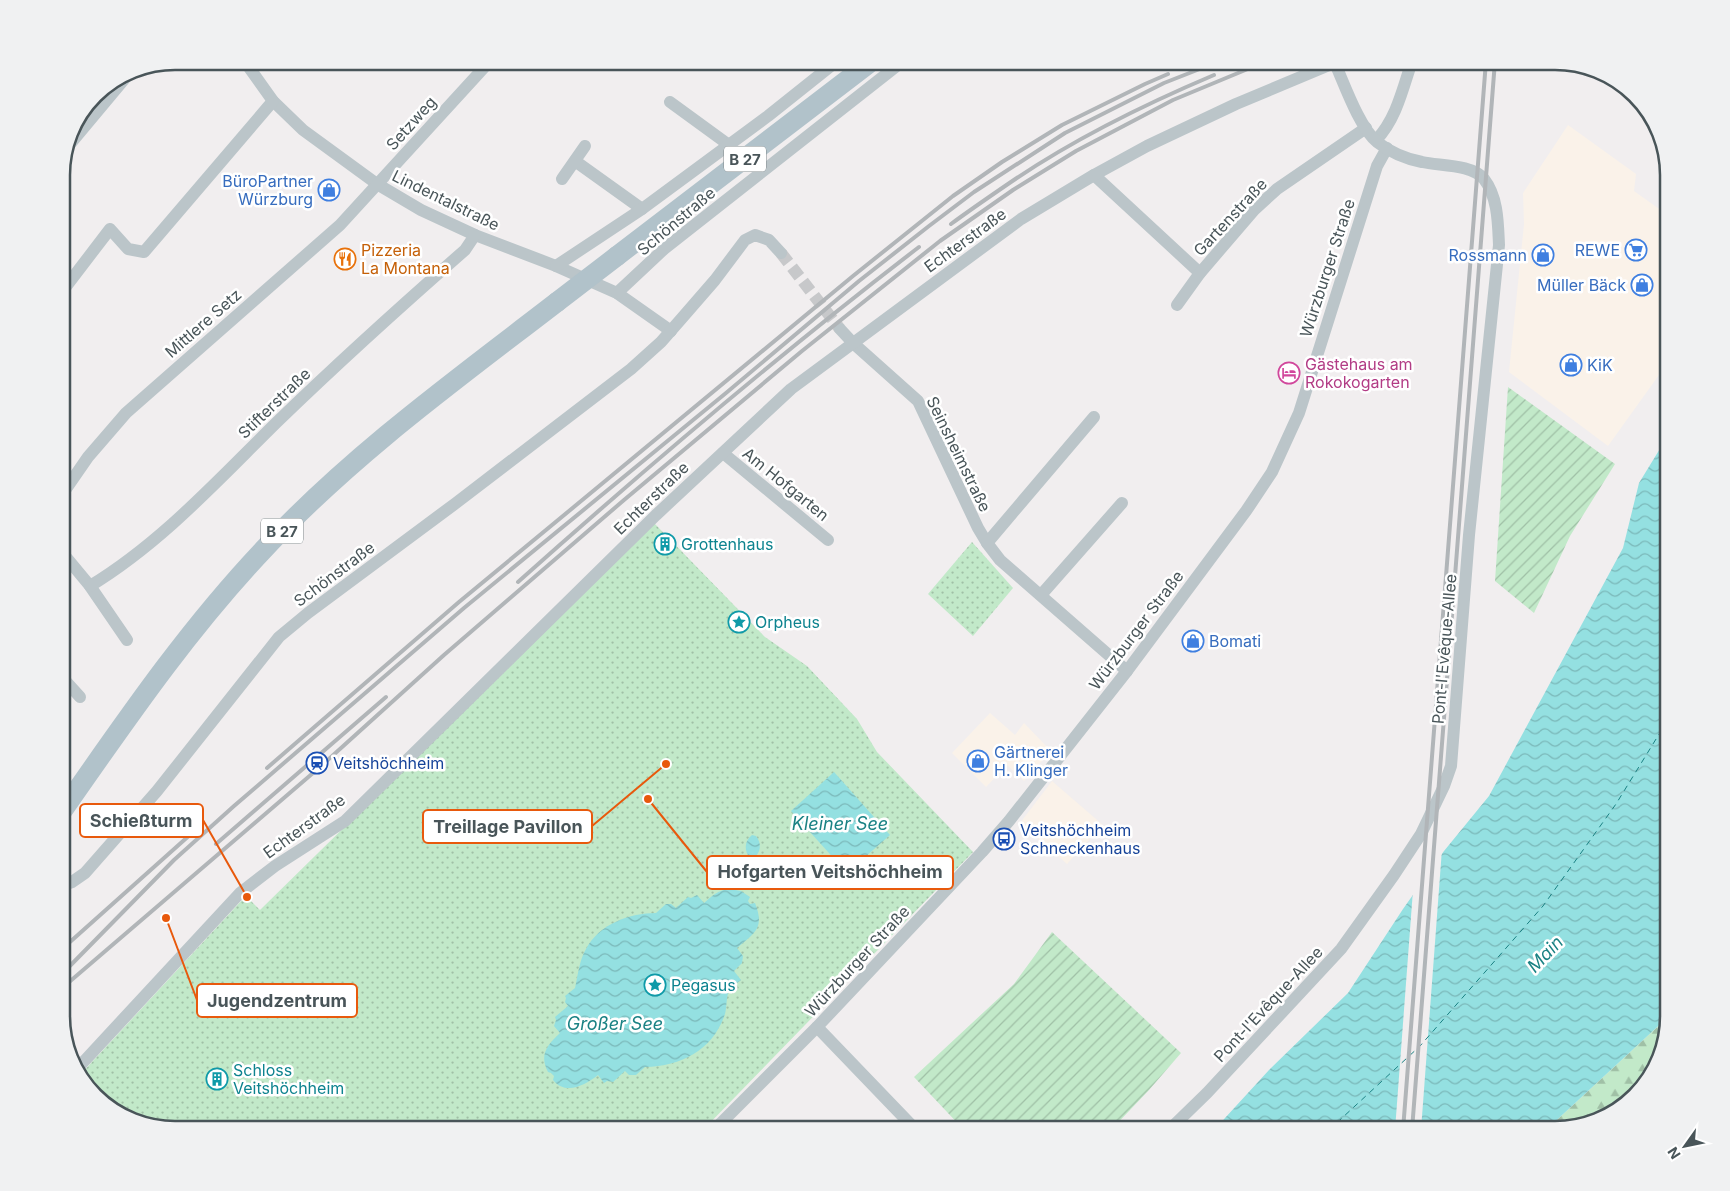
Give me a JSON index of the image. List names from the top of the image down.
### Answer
{
  "streets": {
    "main road": ["B 27"],
    "street": [
      "Setzweg",
      "Lindentalstraße",
      "Gartenstraße",
      "Schönstraße",
      "Echterstraße",
      "Würzburger Straße",
      "Mittlere Setz",
      "Stifterstraße",
      "Seinsheimstraße",
      "Am Hofgarten",
      "Pont-l'Evêque-Allee"
    ]
  },
  "crossings": [
    ["Setzweg", "Lindentalstraße"],
    ["Setzweg", "Mittlere Setz"],
    ["Lindentalstraße", "Schönstraße"],
    ["Lindentalstraße", "Mittlere Setz"],
    ["Lindentalstraße", "Stifterstraße"],
    ["Echterstraße", "Seinsheimstraße"],
    ["Echterstraße", "Am Hofgarten"],
    ["Würzburger Straße", "Seinsheimstraße"],
    ["Würzburger Straße", "Pont-l'Evêque-Allee"]
  ],
  "water": ["Kleiner See", "Main", "Großer See"],
  "places": {
    "shop": [
      "BüroPartner Würzburg",
      "Rossmann",
      "Müller Bäck",
      "KiK",
      "Bomati",
      "Gärtnerei H. Klinger"
    ],
    "supermarket": ["REWE"],
    "restaurant": ["Pizzeria La Montana"],
    "hotel": ["Gästehaus am Rokokogarten"],
    "building": ["Grottenhaus", "Schloss Veitshöchheim"],
    "place": ["Orpheus", "Pegasus"],
    "station": ["Veitshöchheim"],
    "other": [
      "Treillage Pavillon",
      "Hofgarten Veitshöchheim",
      "Schießturm",
      "Jugendzentrum"
    ],
    "bus stop": ["Veitshöchheim Schneckenhaus"]
  },
  "north": "bottom left"
}
